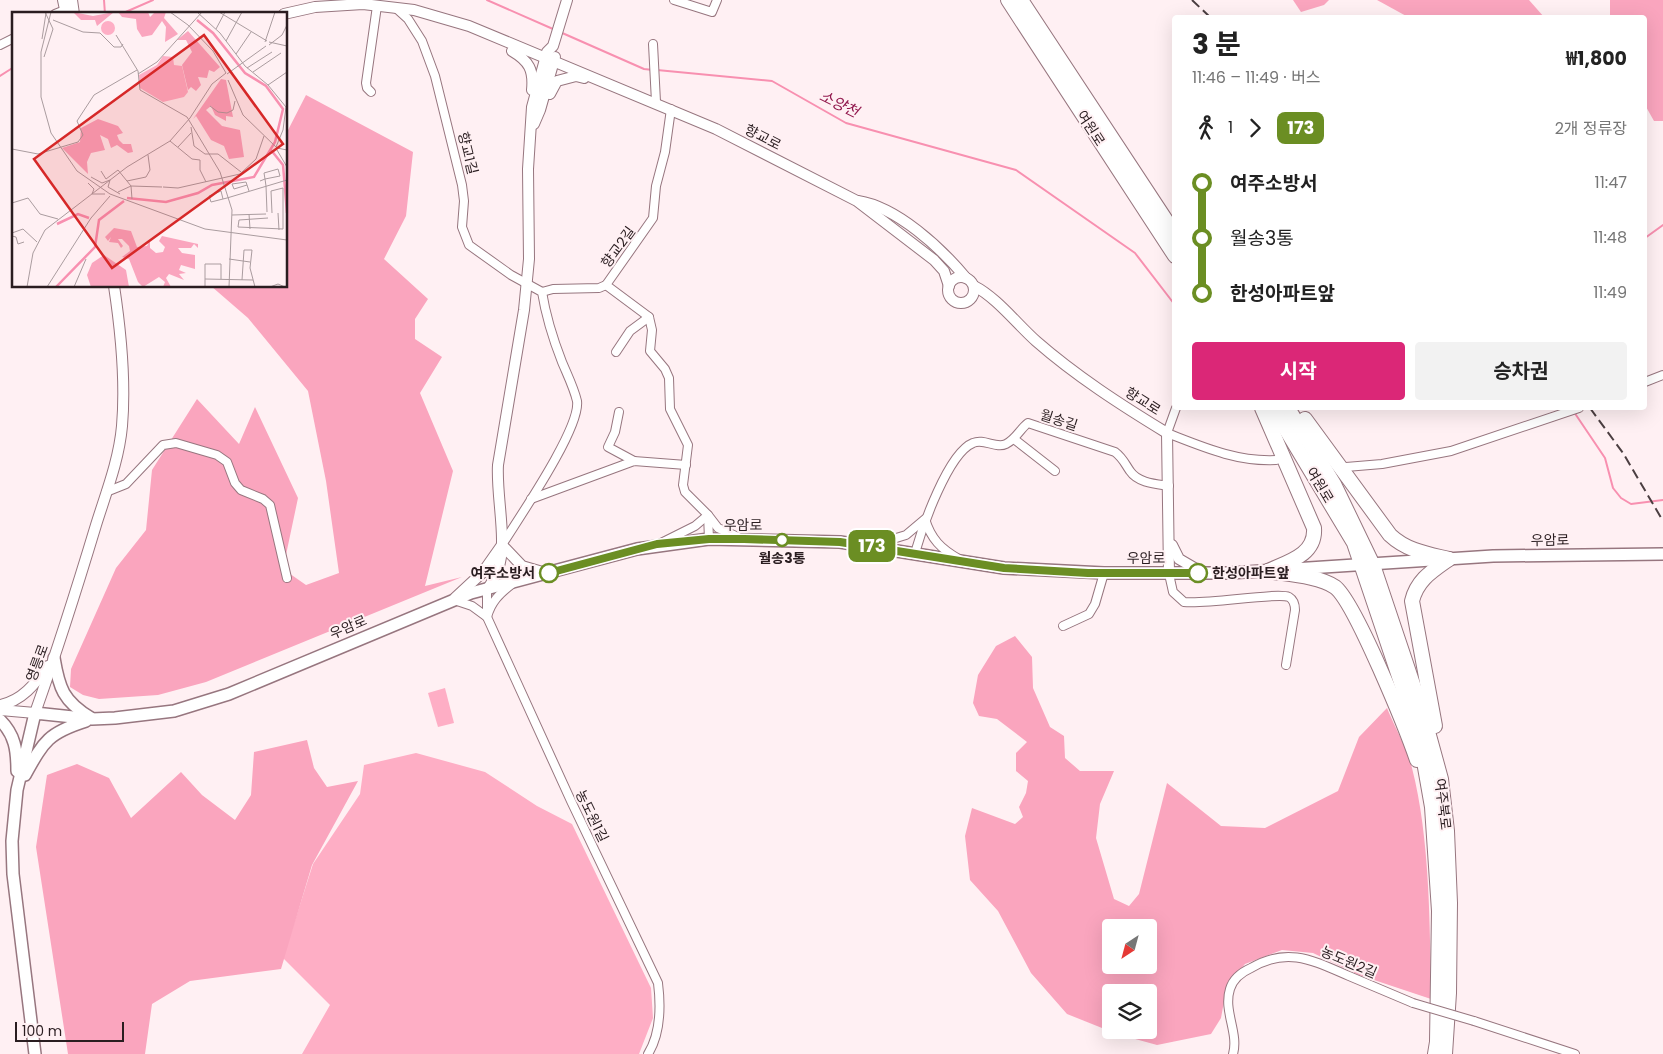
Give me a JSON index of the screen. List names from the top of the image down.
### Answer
{
  "streets": {
    "highway": ["여원로", "여주북로"],
    "main road": ["우암로", "영릉로"],
    "street": [
      "향교로",
      "향교1길",
      "향교2길",
      "월송길",
      "농도원1길",
      "농도원2길"
    ]
  },
  "crossings": [
    ["여원로", "우암로"],
    ["여원로", "여주북로"],
    ["향교로", "향교1길"],
    ["향교로", "향교2길"],
    ["향교로", "월송길"],
    ["향교로", "우암로"],
    ["월송길", "우암로"],
    ["우암로", "영릉로"],
    ["우암로", "여주북로"],
    ["우암로", "농도원1길"]
  ],
  "water": ["소양천"],
  "places": ["월송3통", "여주소방서", "한성아파트앞"],
  "lines": ["bus line 173"],
  "scale_bar": "100 m",
  "north": "bottom left",
  "page": {
    "on_map": "173",
    "heading": ["3 분", "11:46 – 11:49 · 버스", "₩1,800"],
    "legs": ["1", "173", "2개 정류장"],
    "list": [
      {
        "name": "여주소방서",
        "value": "11:47"
      },
      {
        "name": "월송3통",
        "value": "11:48"
      },
      {
        "name": "한성아파트앞",
        "value": "11:49"
      }
    ],
    "buttons": ["시작", "승차권"],
    "scale": "100 m"
  }
}
